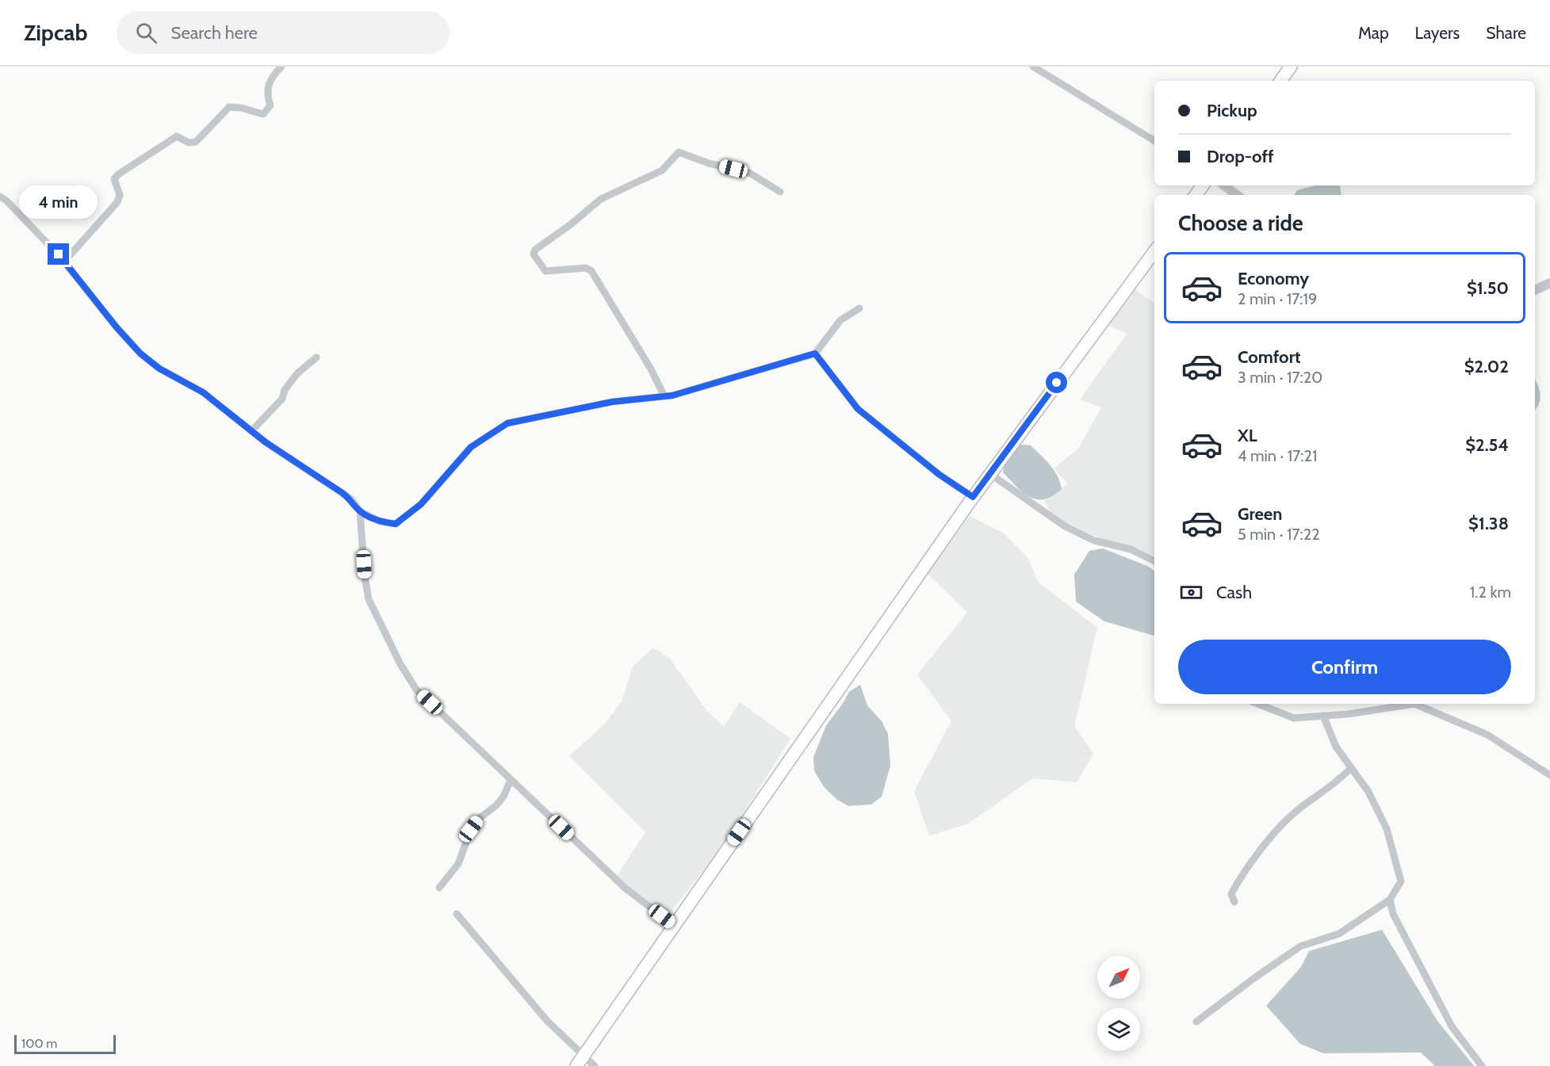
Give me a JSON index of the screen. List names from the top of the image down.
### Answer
{
  "scale_bar": "100 m",
  "north": "top right",
  "page": {
    "header": "Zipcab",
    "search": "Search here",
    "nav": ["Map", "Layers", "Share"],
    "banner": ["Pickup", "Drop-off"],
    "bubble": "4 min",
    "heading": "Choose a ride",
    "list": [
      {
        "name": "Economy",
        "note": "2 min · 17:19",
        "value": "$1.50"
      },
      {
        "name": "Comfort",
        "note": "3 min · 17:20",
        "value": "$2.02"
      },
      {
        "name": "XL",
        "note": "4 min · 17:21",
        "value": "$2.54"
      },
      {
        "name": "Green",
        "note": "5 min · 17:22",
        "value": "$1.38"
      }
    ],
    "pay": ["Cash", "1.2 km"],
    "buttons": "Confirm",
    "scale": "100 m"
  }
}
